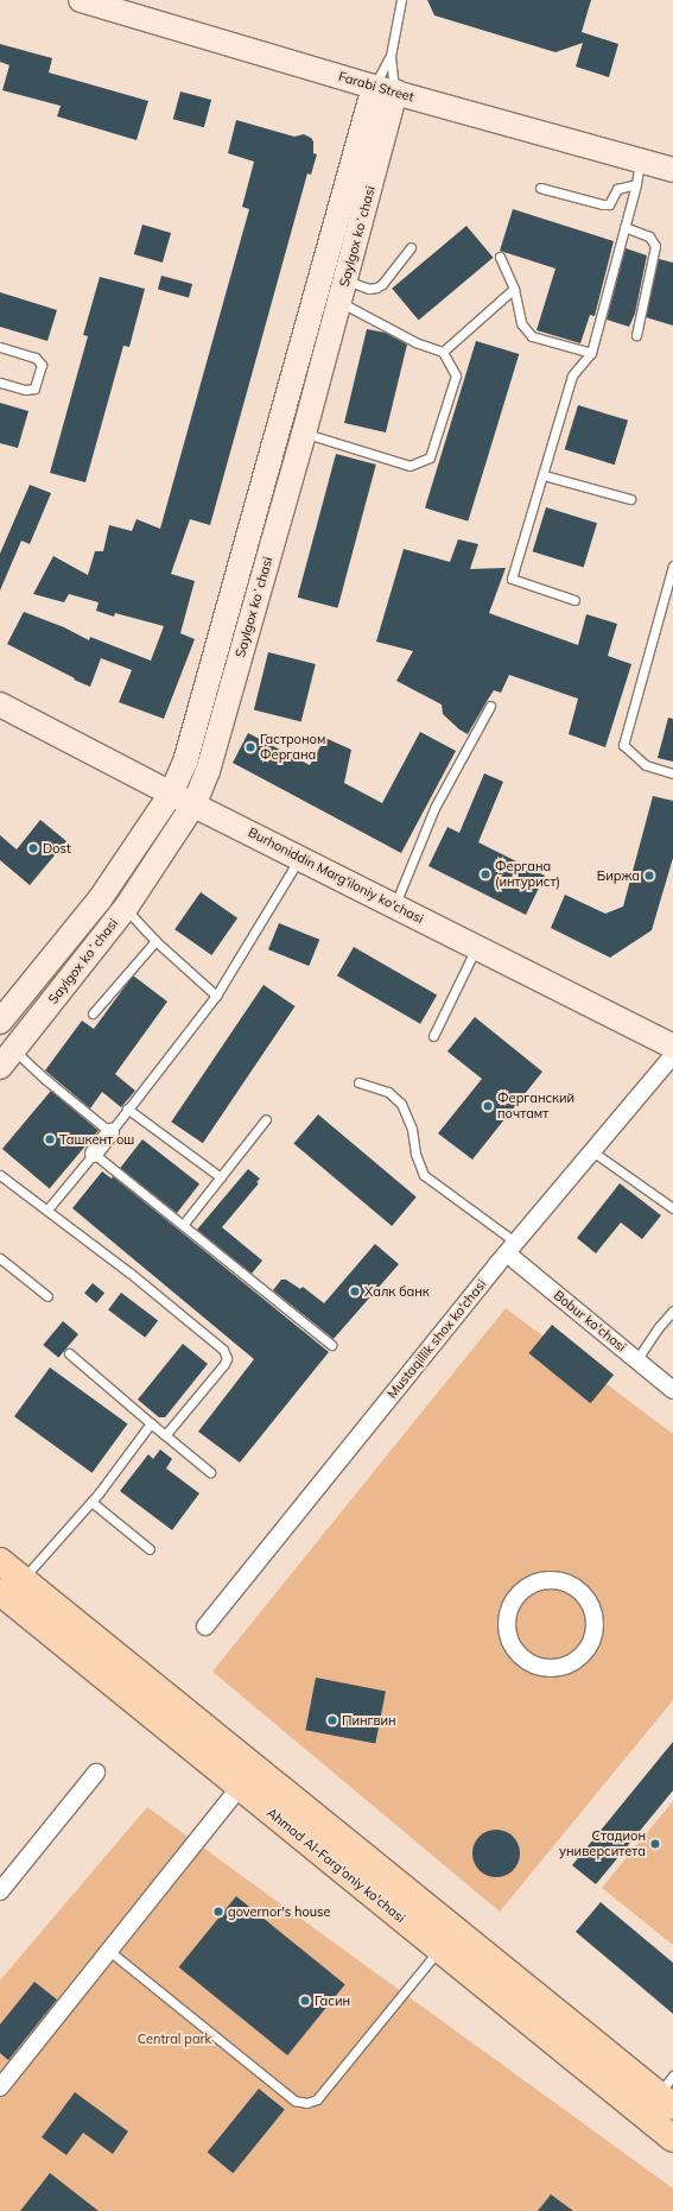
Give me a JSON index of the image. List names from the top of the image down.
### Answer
{
  "streets": {
    "main road": [
      "Farabi Street",
      "Saylgox koʻchasi",
      "Burhoniddin Marg'iloniy ko'chasi",
      "Ahmad Al-Farg'oniy ko'chasi"
    ],
    "street": ["Bobur ko'chasi", "Mustaqillik shox ko'chasi"]
  },
  "crossings": [
    ["Farabi Street", "Saylgox koʻchasi"],
    ["Saylgox koʻchasi", "Burhoniddin Marg'iloniy ko'chasi"],
    ["Bobur ko'chasi", "Mustaqillik shox ko'chasi"]
  ],
  "parks": ["Central park"],
  "places": [
    "Гастроном Фергана",
    "Dost",
    "Фергана (интурист)",
    "Биржа",
    "Ферганский почтамт",
    "Ташкент ош",
    "Халк банк",
    "Пингвин",
    "Стадион университета",
    "governor's house",
    "Гасин"
  ]
}
